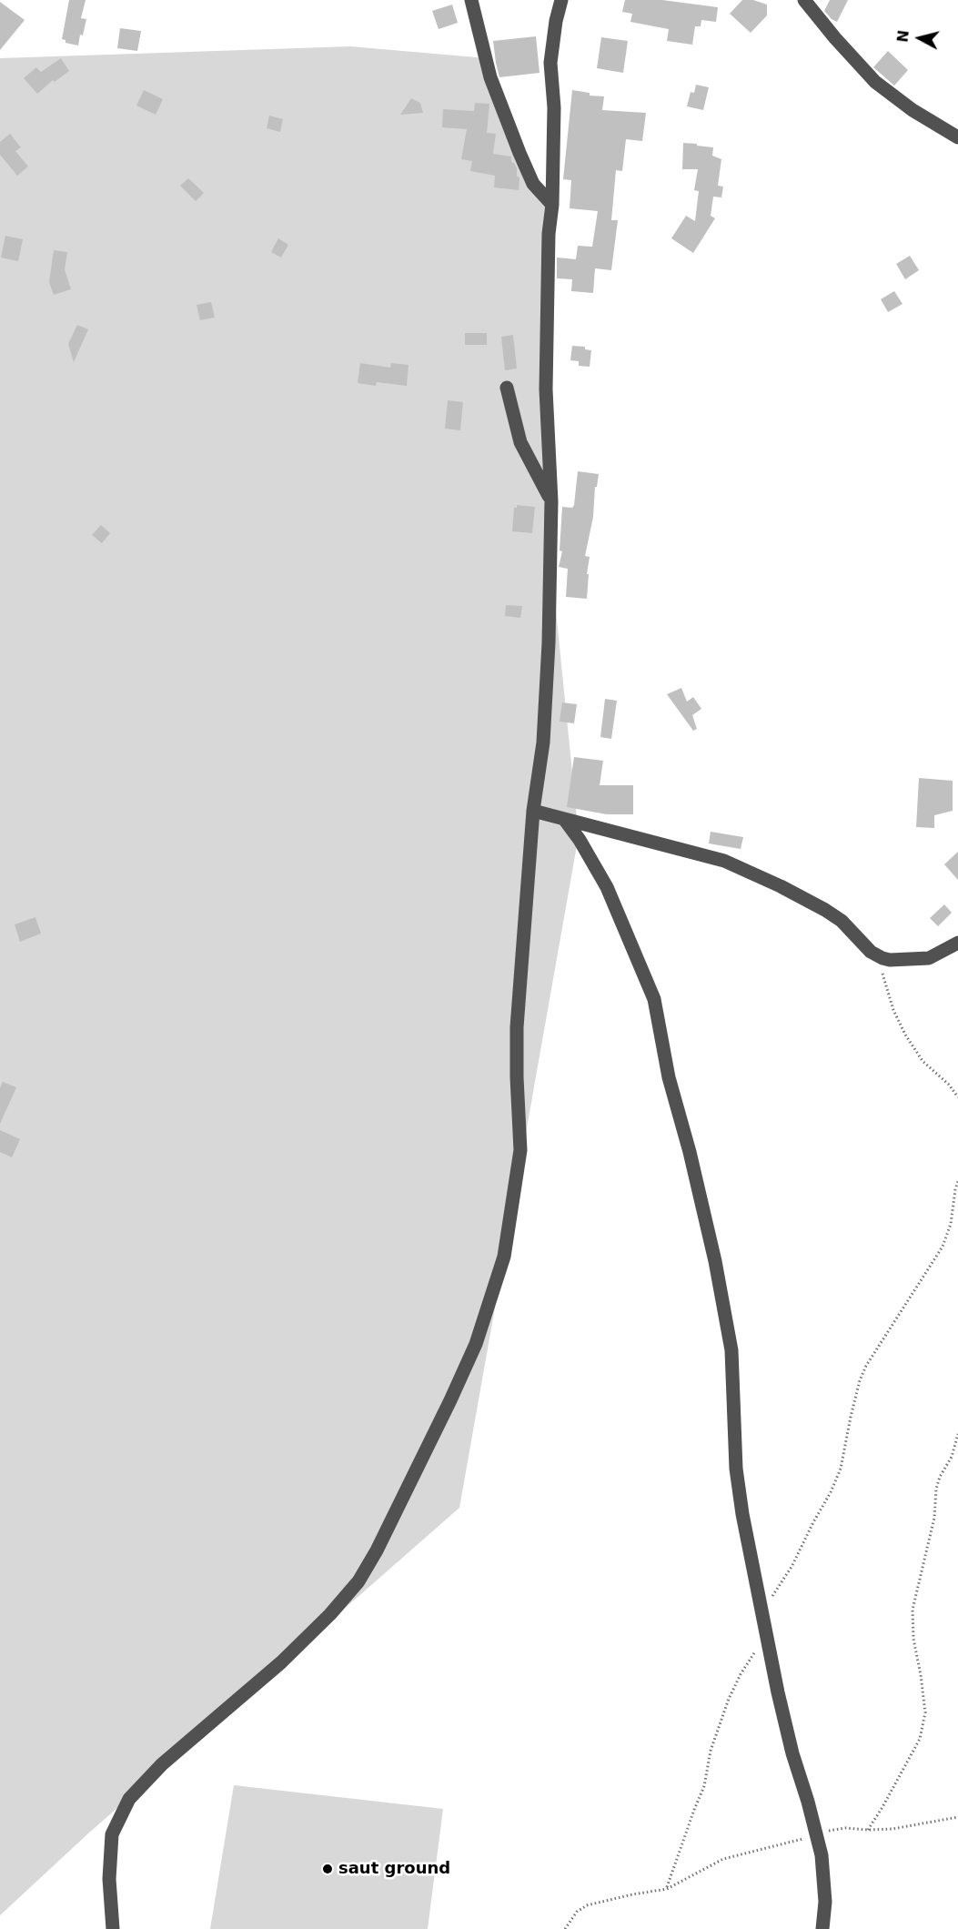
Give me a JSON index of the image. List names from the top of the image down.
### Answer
{
  "places": ["saut ground"],
  "north": "left"
}
